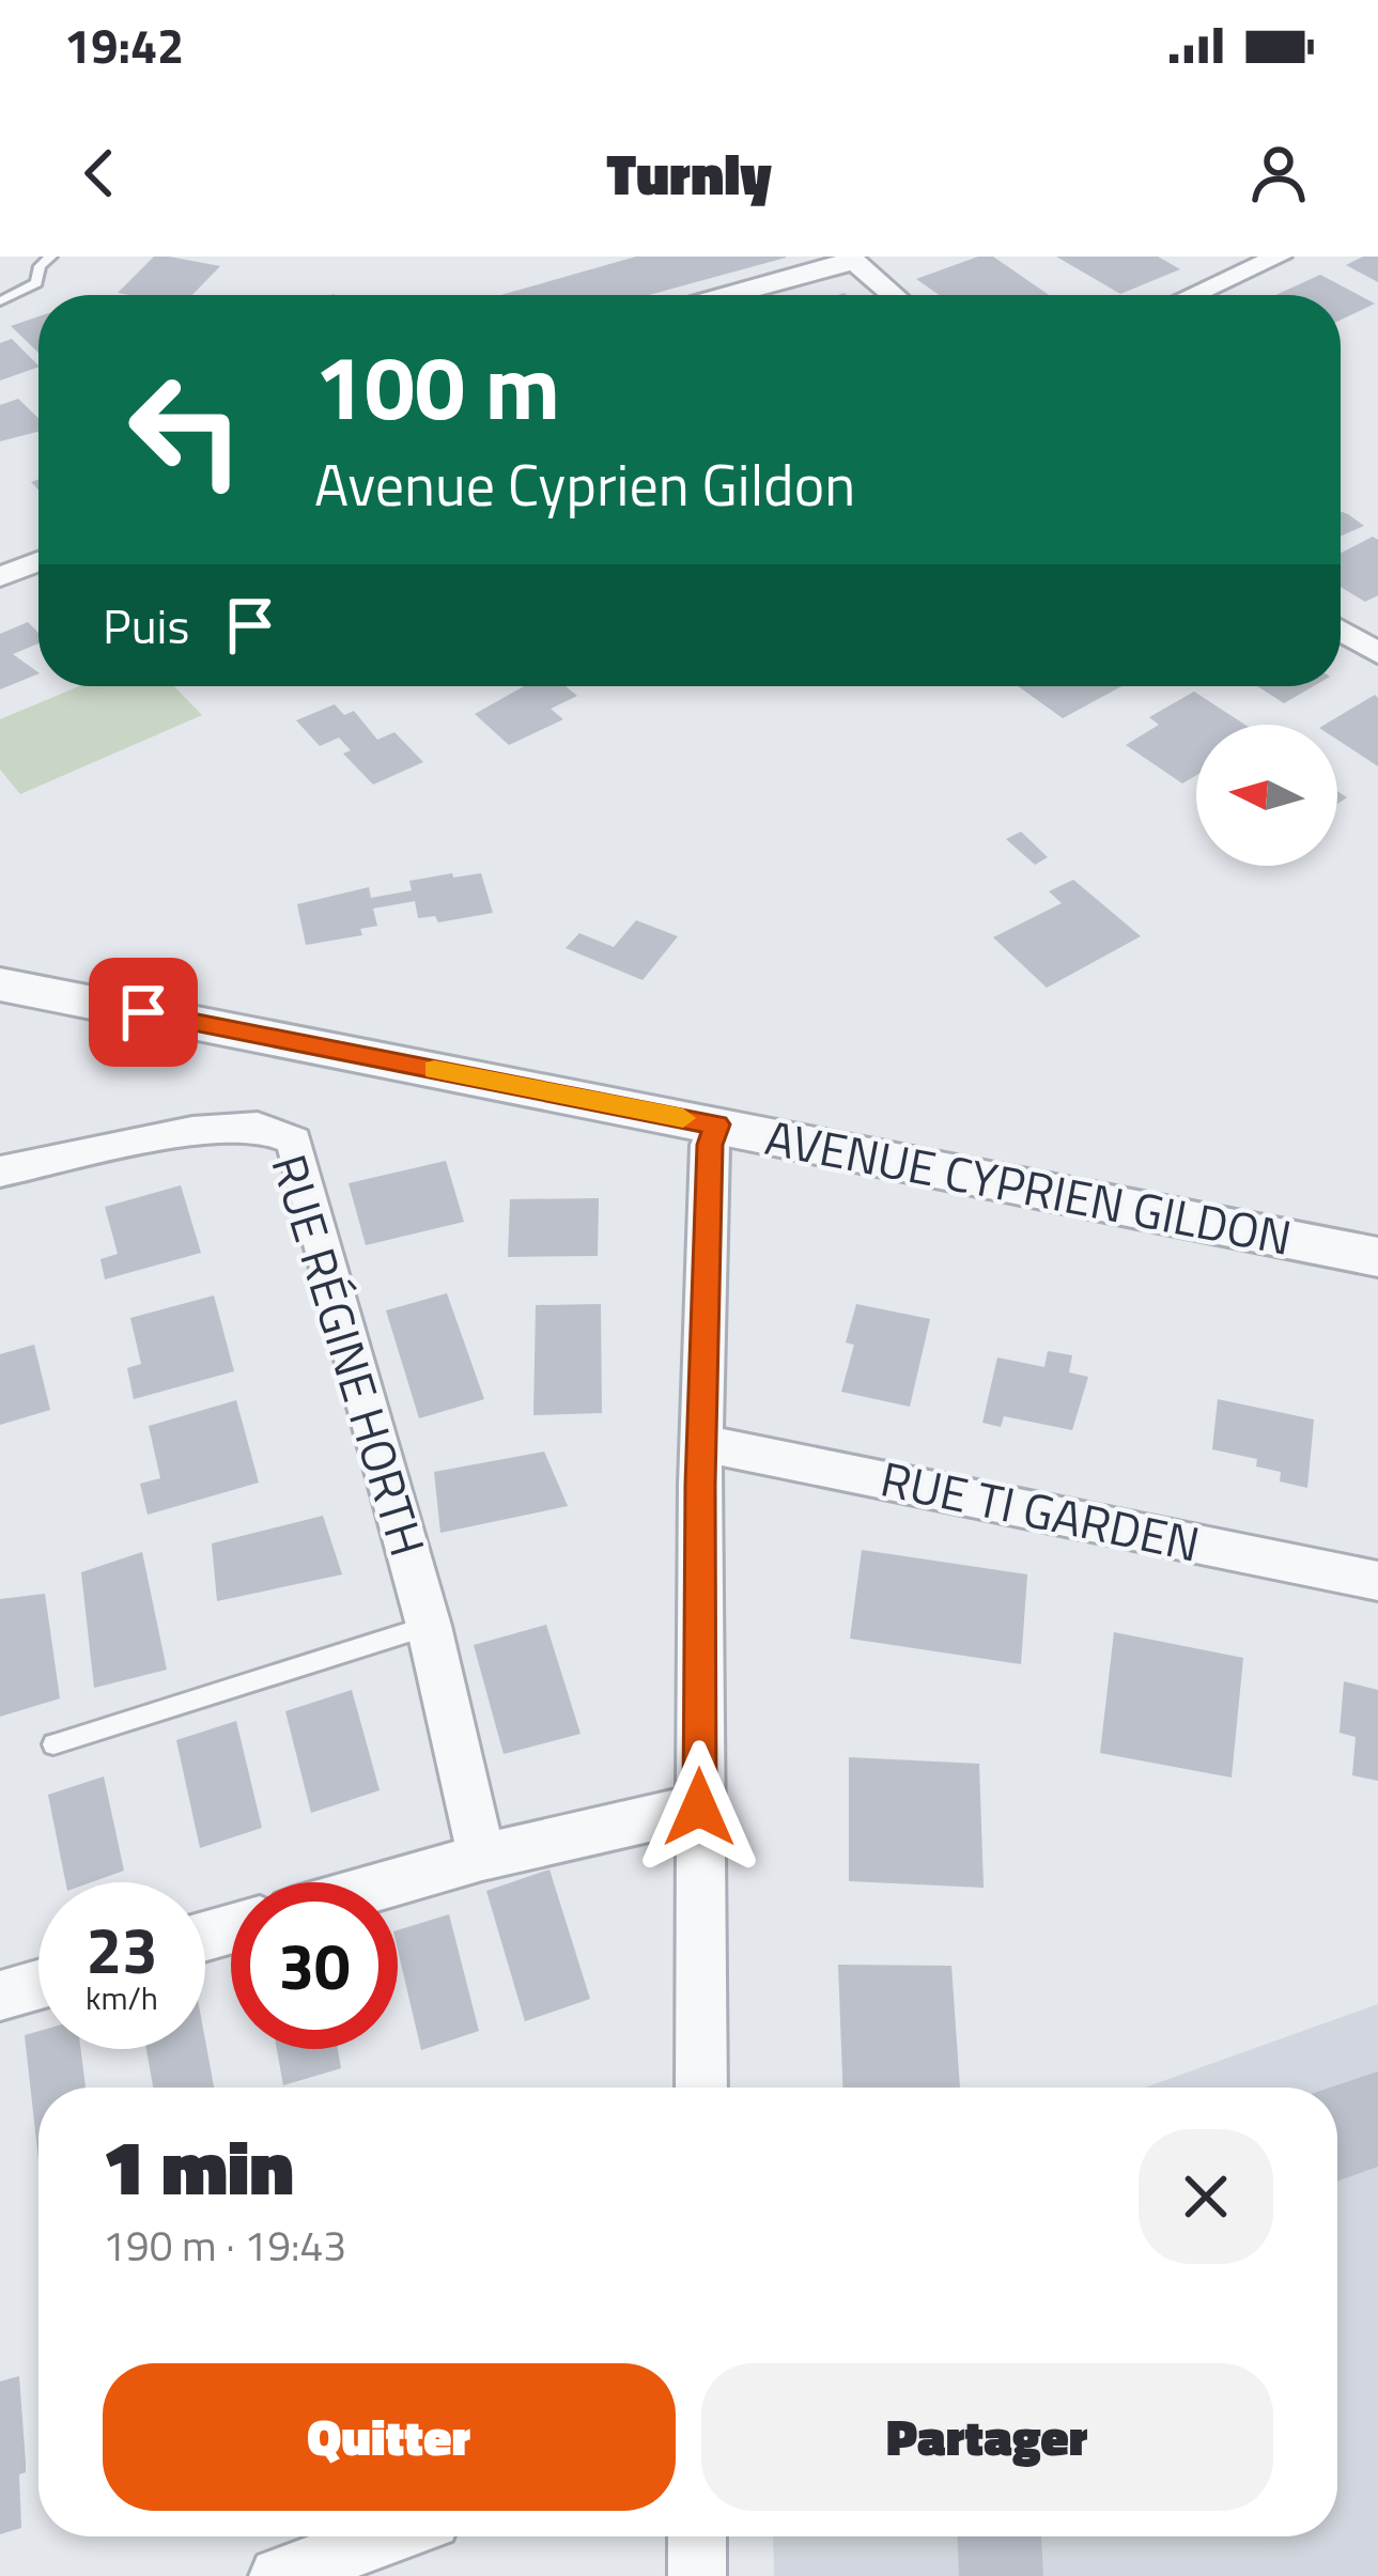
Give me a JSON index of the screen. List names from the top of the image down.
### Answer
{
  "streets": {
    "street": ["AVENUE CYPRIEN GILDON", "RUE RÉGINE HORTH", "RUE TI GARDEN"]
  },
  "north": "left",
  "page": {
    "status": "19:42",
    "header": "Turnly",
    "turn": ["100 m", "Avenue Cyprien Gildon"],
    "then": "Puis",
    "speed": "23 km/h",
    "limit": "30",
    "heading": ["1 min", "190 m · 19:43"],
    "buttons": ["Quitter", "Partager"]
  }
}
